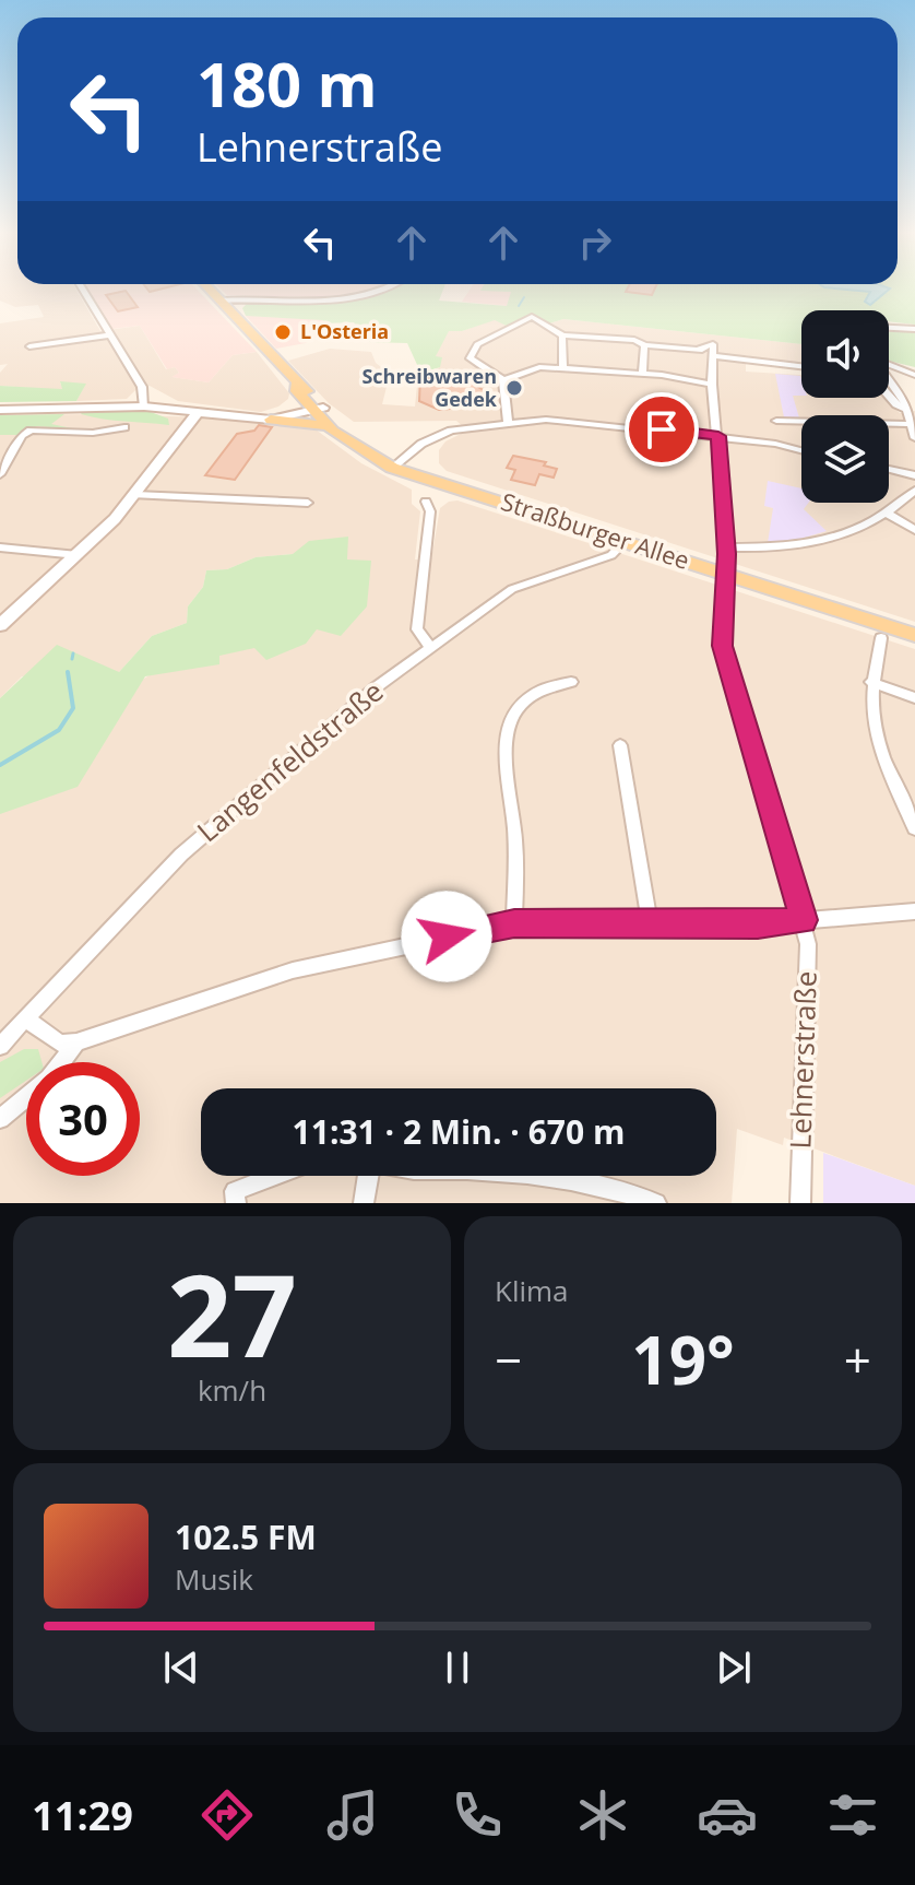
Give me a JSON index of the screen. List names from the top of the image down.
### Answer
{
  "streets": {
    "main road": ["Straßburger Allee"],
    "street": ["Langenfeldstraße", "Lehnerstraße"]
  },
  "crossings": [
    ["Straßburger Allee", "Langenfeldstraße"],
    ["Straßburger Allee", "Lehnerstraße"]
  ],
  "places": ["L'Osteria", "Schreibwaren Gedek"],
  "page": {
    "turn": ["180 m", "Lehnerstraße"],
    "limit": "30",
    "trip": "11:31 · 2 Min. · 670 m",
    "tile": [
      ["27", "km/h"],
      "Klima"
    ],
    "heat": ["−", "19°", "+"],
    "song": ["102.5 FM", "Musik"],
    "tabs": "11:29"
  }
}
